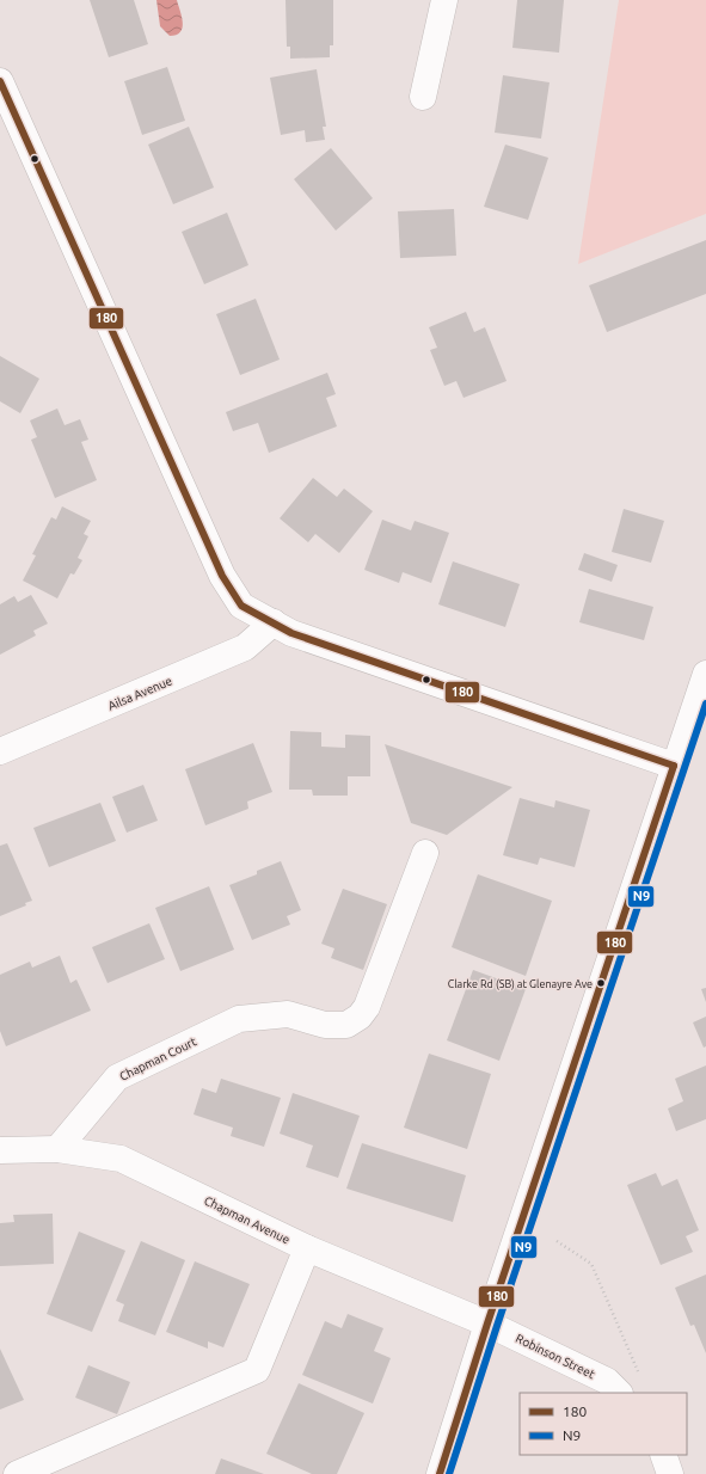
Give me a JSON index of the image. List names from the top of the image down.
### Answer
{
  "streets": {
    "street": [
      "Ailsa Avenue",
      "Chapman Court",
      "Chapman Avenue",
      "Robinson Street"
    ]
  },
  "crossings": [
    ["Chapman Court", "Chapman Avenue"],
    ["Chapman Avenue", "Robinson Street"]
  ],
  "places": ["Clarke Rd (SB) at Glenayre Ave"],
  "lines": ["transit line 180", "transit line N9"],
  "legend": ["180", "N9"]
}
